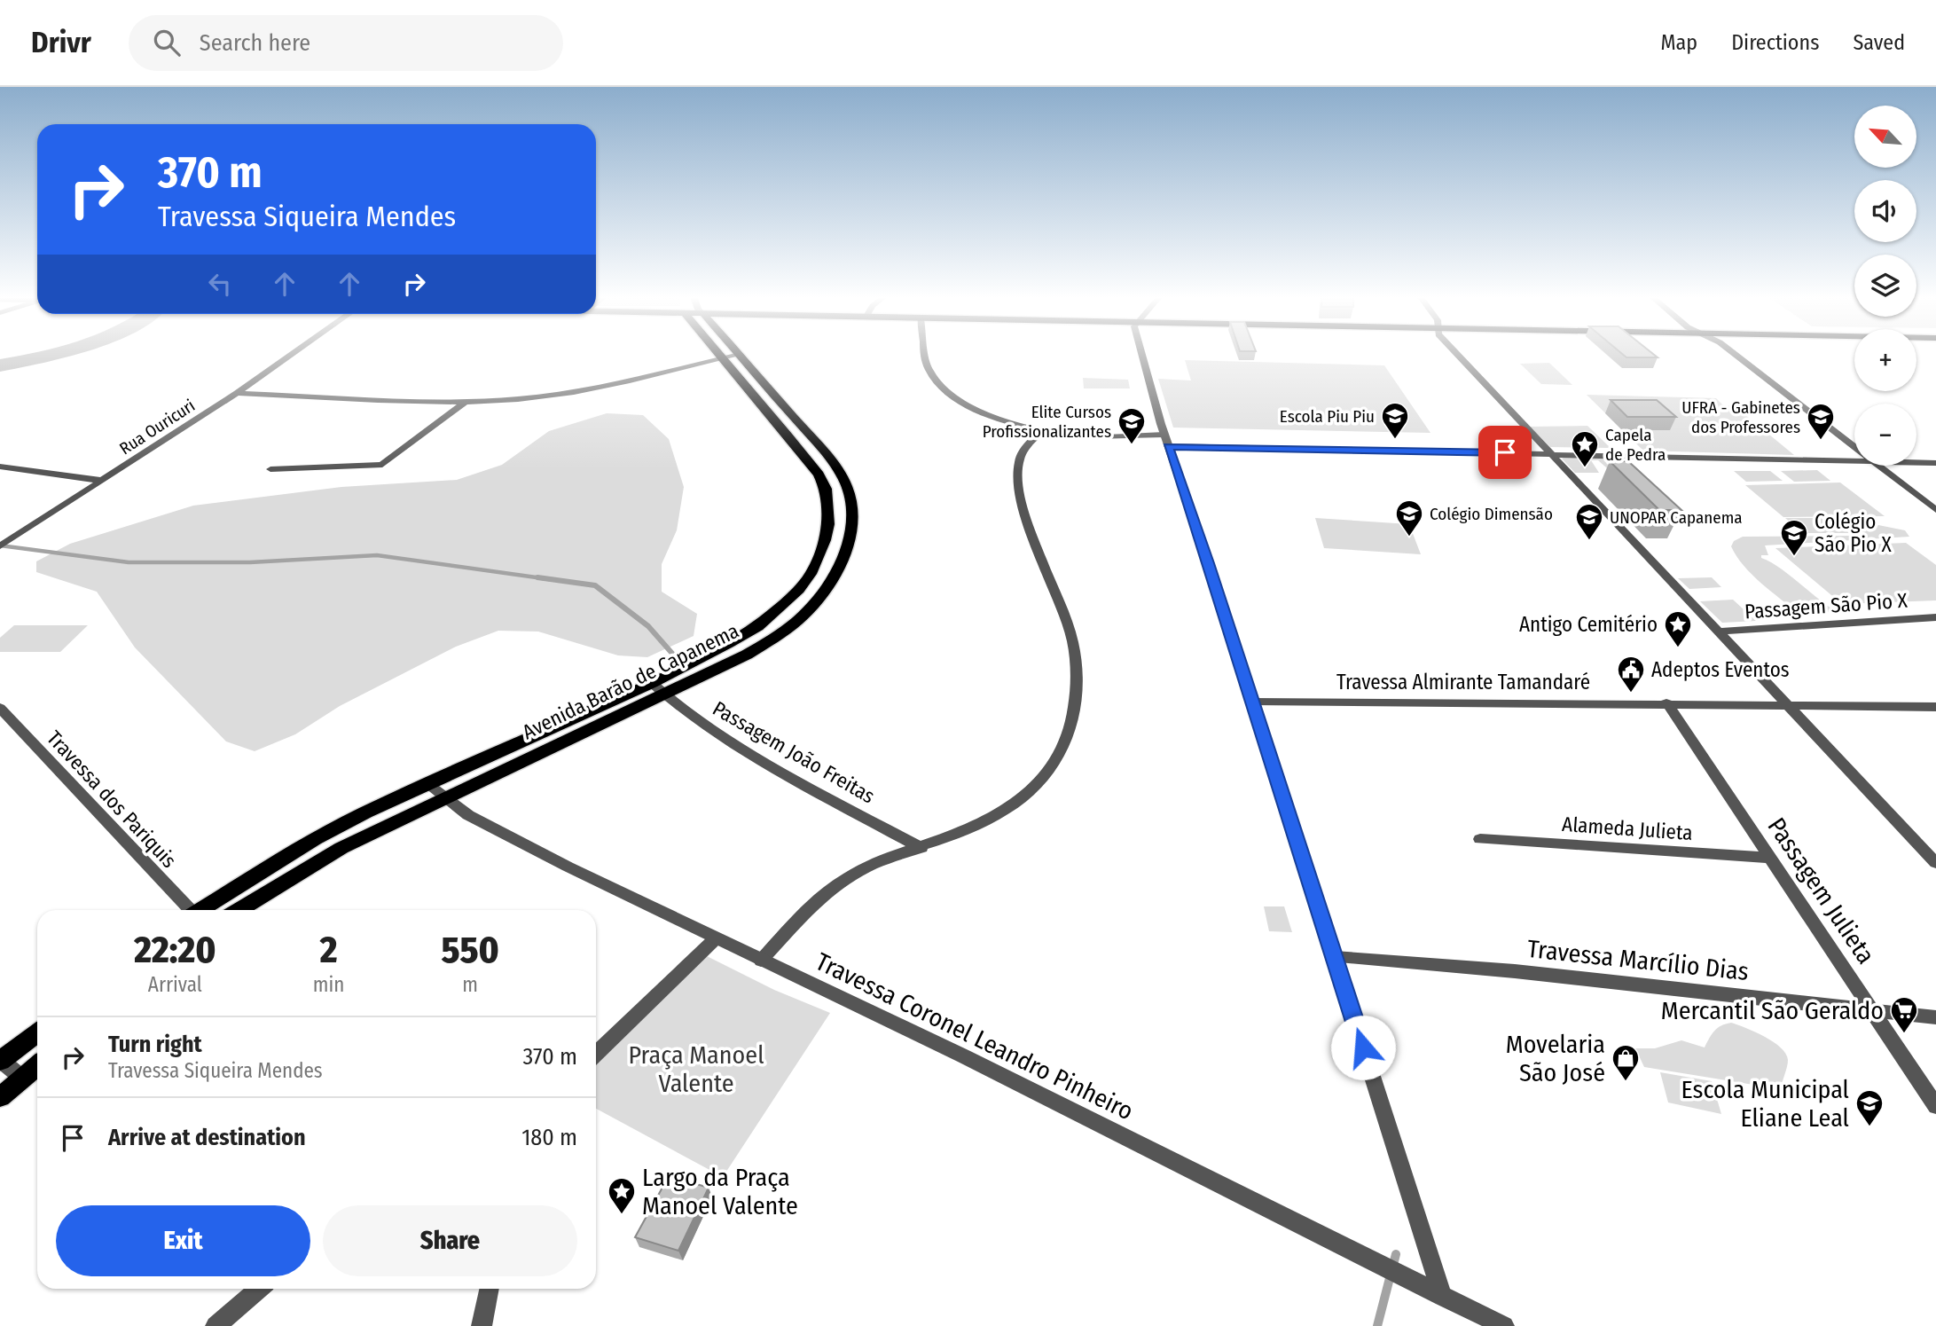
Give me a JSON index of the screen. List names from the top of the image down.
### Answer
{
  "streets": {
    "main road": ["Avenida Barão de Capanema"],
    "street": [
      "Rua Ouricuri",
      "Passagem São Pio X",
      "Travessa Almirante Tamandaré",
      "Passagem João Freitas",
      "Travessa dos Pariquis",
      "Alameda Julieta",
      "Passagem Julieta",
      "Travessa Marcílio Dias",
      "Travessa Coronel Leandro Pinheiro"
    ]
  },
  "crossings": [
    ["Avenida Barão de Capanema", "Passagem João Freitas"],
    ["Avenida Barão de Capanema", "Travessa Coronel Leandro Pinheiro"],
    ["Travessa Almirante Tamandaré", "Passagem Julieta"],
    ["Alameda Julieta", "Passagem Julieta"],
    ["Passagem Julieta", "Travessa Marcílio Dias"]
  ],
  "parks": ["Praça Manoel Valente"],
  "places": {
    "school or university": [
      "Escola Piu Piu",
      "UFRA - Gabinetes dos Professores",
      "Elite Cursos Profissionalizantes",
      "Colégio Dimensão",
      "UNOPAR Capanema",
      "Colégio São Pio X",
      "Escola Municipal Eliane Leal"
    ],
    "place": ["Capela de Pedra", "Antigo Cemitério", "Largo da Praça Manoel Valente"],
    "public building": ["Adeptos Eventos"],
    "supermarket": ["Mercantil São Geraldo"],
    "shop": ["Movelaria São José"]
  },
  "north": "top left",
  "page": {
    "header": "Drivr",
    "search": "Search here",
    "nav": ["Map", "Directions", "Saved"],
    "map_buttons": ["+", "−"],
    "turn": ["370 m", "Travessa Siqueira Mendes"],
    "eta": [
      "22:20",
      "Arrival",
      "2",
      "min",
      "550",
      "m"
    ],
    "list": [
      {
        "name": "Turn right",
        "note": "Travessa Siqueira Mendes",
        "value": "370 m"
      },
      {
        "name": "Arrive at destination",
        "value": "180 m"
      }
    ],
    "buttons": ["Exit", "Share"]
  }
}
